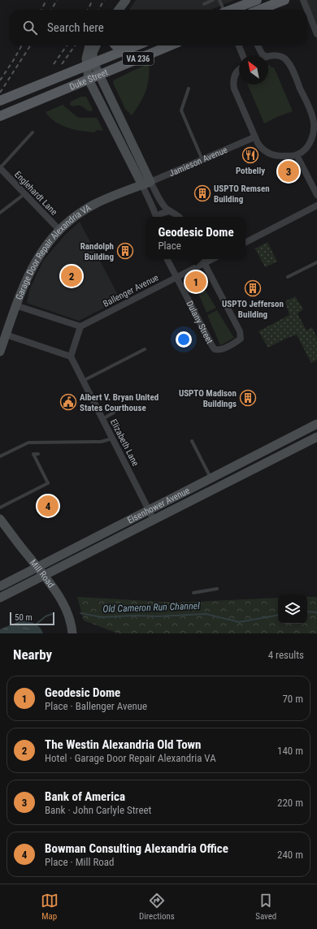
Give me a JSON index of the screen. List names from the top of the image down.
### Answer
{
  "streets": {
    "main road": [
      "VA 236",
      "Duke Street",
      "Jamieson Avenue",
      "Garage Door Repair Alexandria VA",
      "Eisenhower Avenue",
      "Mill Road"
    ],
    "street": [
      "Englehardt Lane",
      "Ballenger Avenue",
      "Dulany Street",
      "Elizabeth Lane"
    ]
  },
  "crossings": [
    ["Jamieson Avenue", "Garage Door Repair Alexandria VA"],
    ["Englehardt Lane", "Garage Door Repair Alexandria VA"],
    ["Ballenger Avenue", "Dulany Street"],
    ["Elizabeth Lane", "Eisenhower Avenue"],
    ["Eisenhower Avenue", "Mill Road"]
  ],
  "water": ["Old Cameron Run Channel"],
  "places": {
    "restaurant": ["Potbelly"],
    "building": [
      "USPTO Remsen Building",
      "Randolph Building",
      "USPTO Jefferson Building",
      "USPTO Madison Buildings"
    ],
    "public building": ["Albert V. Bryan United States Courthouse"]
  },
  "scale_bar": "50 m",
  "north": "top left",
  "page": {
    "search": "Search here",
    "pins": [
      "3",
      "2",
      "1",
      "4"
    ],
    "popup": ["Geodesic Dome", "Place"],
    "scale": "50 m",
    "heading": ["Nearby", "4 results"],
    "list": [
      {
        "mark": "1",
        "name": "Geodesic Dome",
        "note": "Place · Ballenger Avenue",
        "value": "70 m"
      },
      {
        "mark": "2",
        "name": "The Westin Alexandria Old Town",
        "note": "Hotel · Garage Door Repair Alexandria VA",
        "value": "140 m"
      },
      {
        "mark": "3",
        "name": "Bank of America",
        "note": "Bank · John Carlyle Street",
        "value": "220 m"
      },
      {
        "mark": "4",
        "name": "Bowman Consulting Alexandria Office",
        "note": "Place · Mill Road",
        "value": "240 m"
      }
    ],
    "nav": ["Map", "Directions", "Saved"]
  }
}
